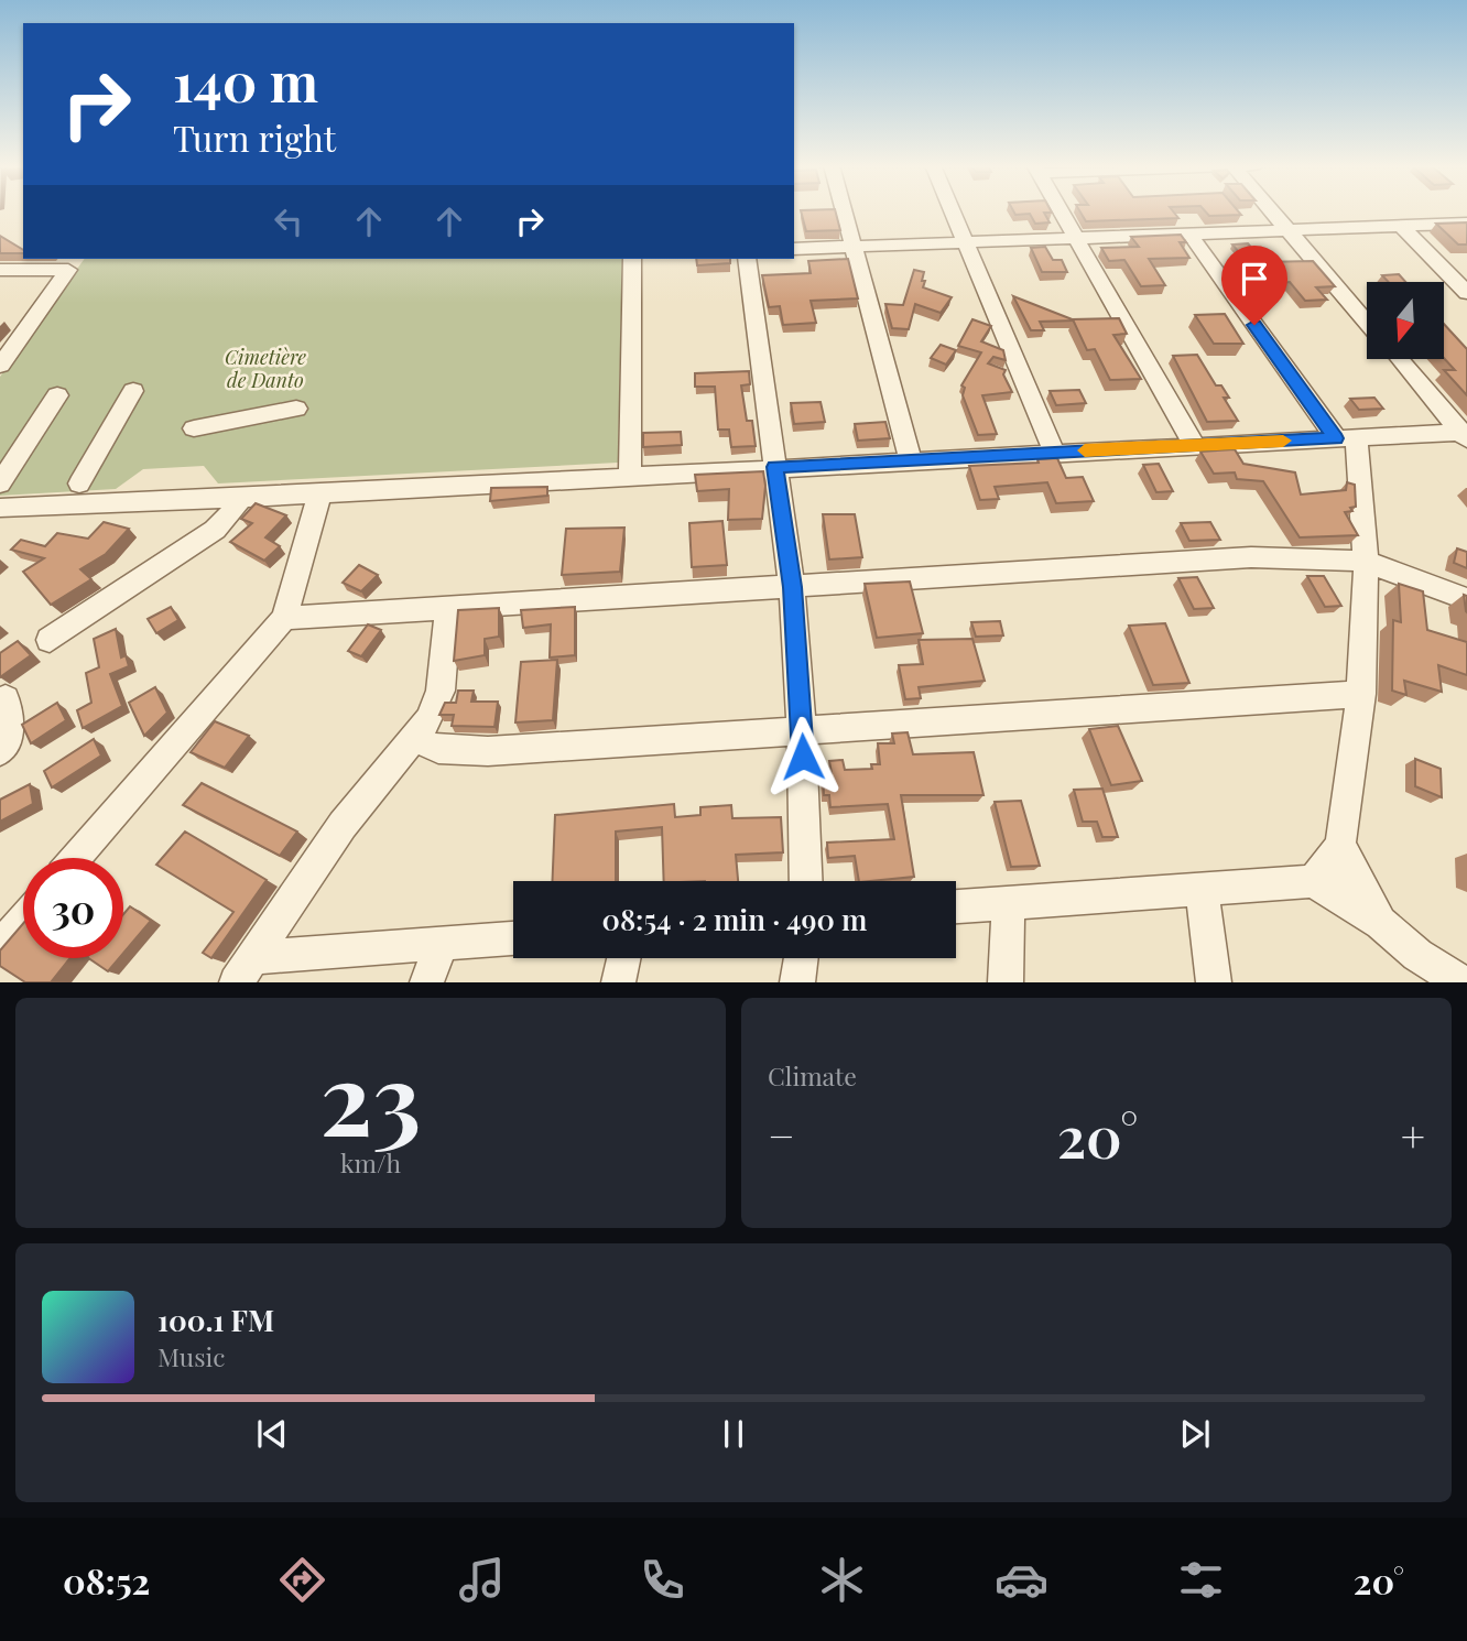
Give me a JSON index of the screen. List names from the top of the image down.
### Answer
{
  "parks": ["Cimetière de Danto"],
  "north": "bottom",
  "page": {
    "turn": ["140 m", "Turn right"],
    "limit": "30",
    "trip": "08:54 · 2 min · 490 m",
    "tile": [
      ["23", "km/h"],
      "Climate"
    ],
    "heat": ["−", "20°", "+"],
    "song": ["100.1 FM", "Music"],
    "tabs": ["08:52", "20°"]
  }
}
